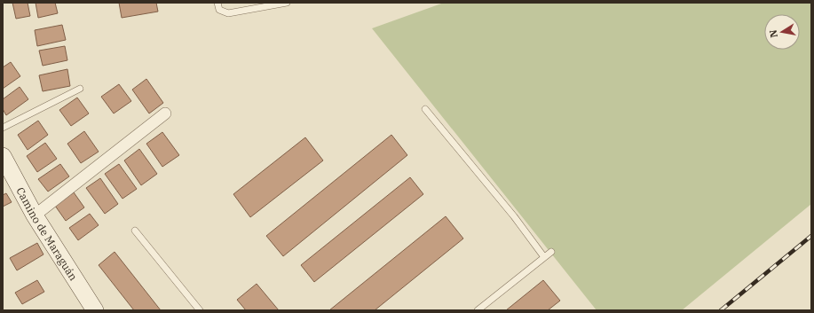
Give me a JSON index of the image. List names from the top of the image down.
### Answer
{
  "streets": {
    "street": ["Camino de Maraguán"]
  },
  "north": "left"
}
